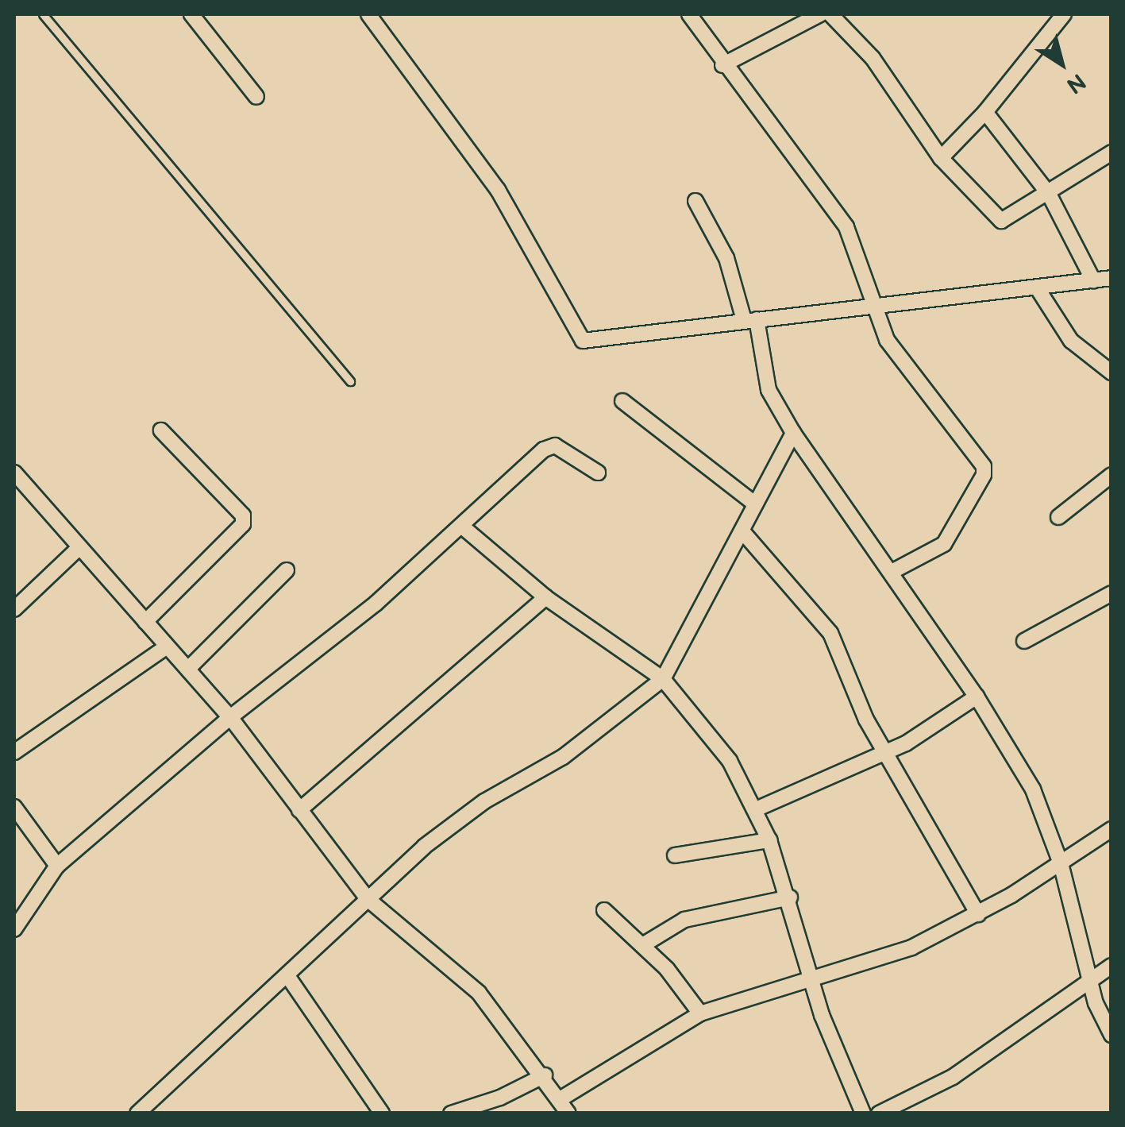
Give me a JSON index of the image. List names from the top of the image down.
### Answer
{
  "north": "bottom right"
}
